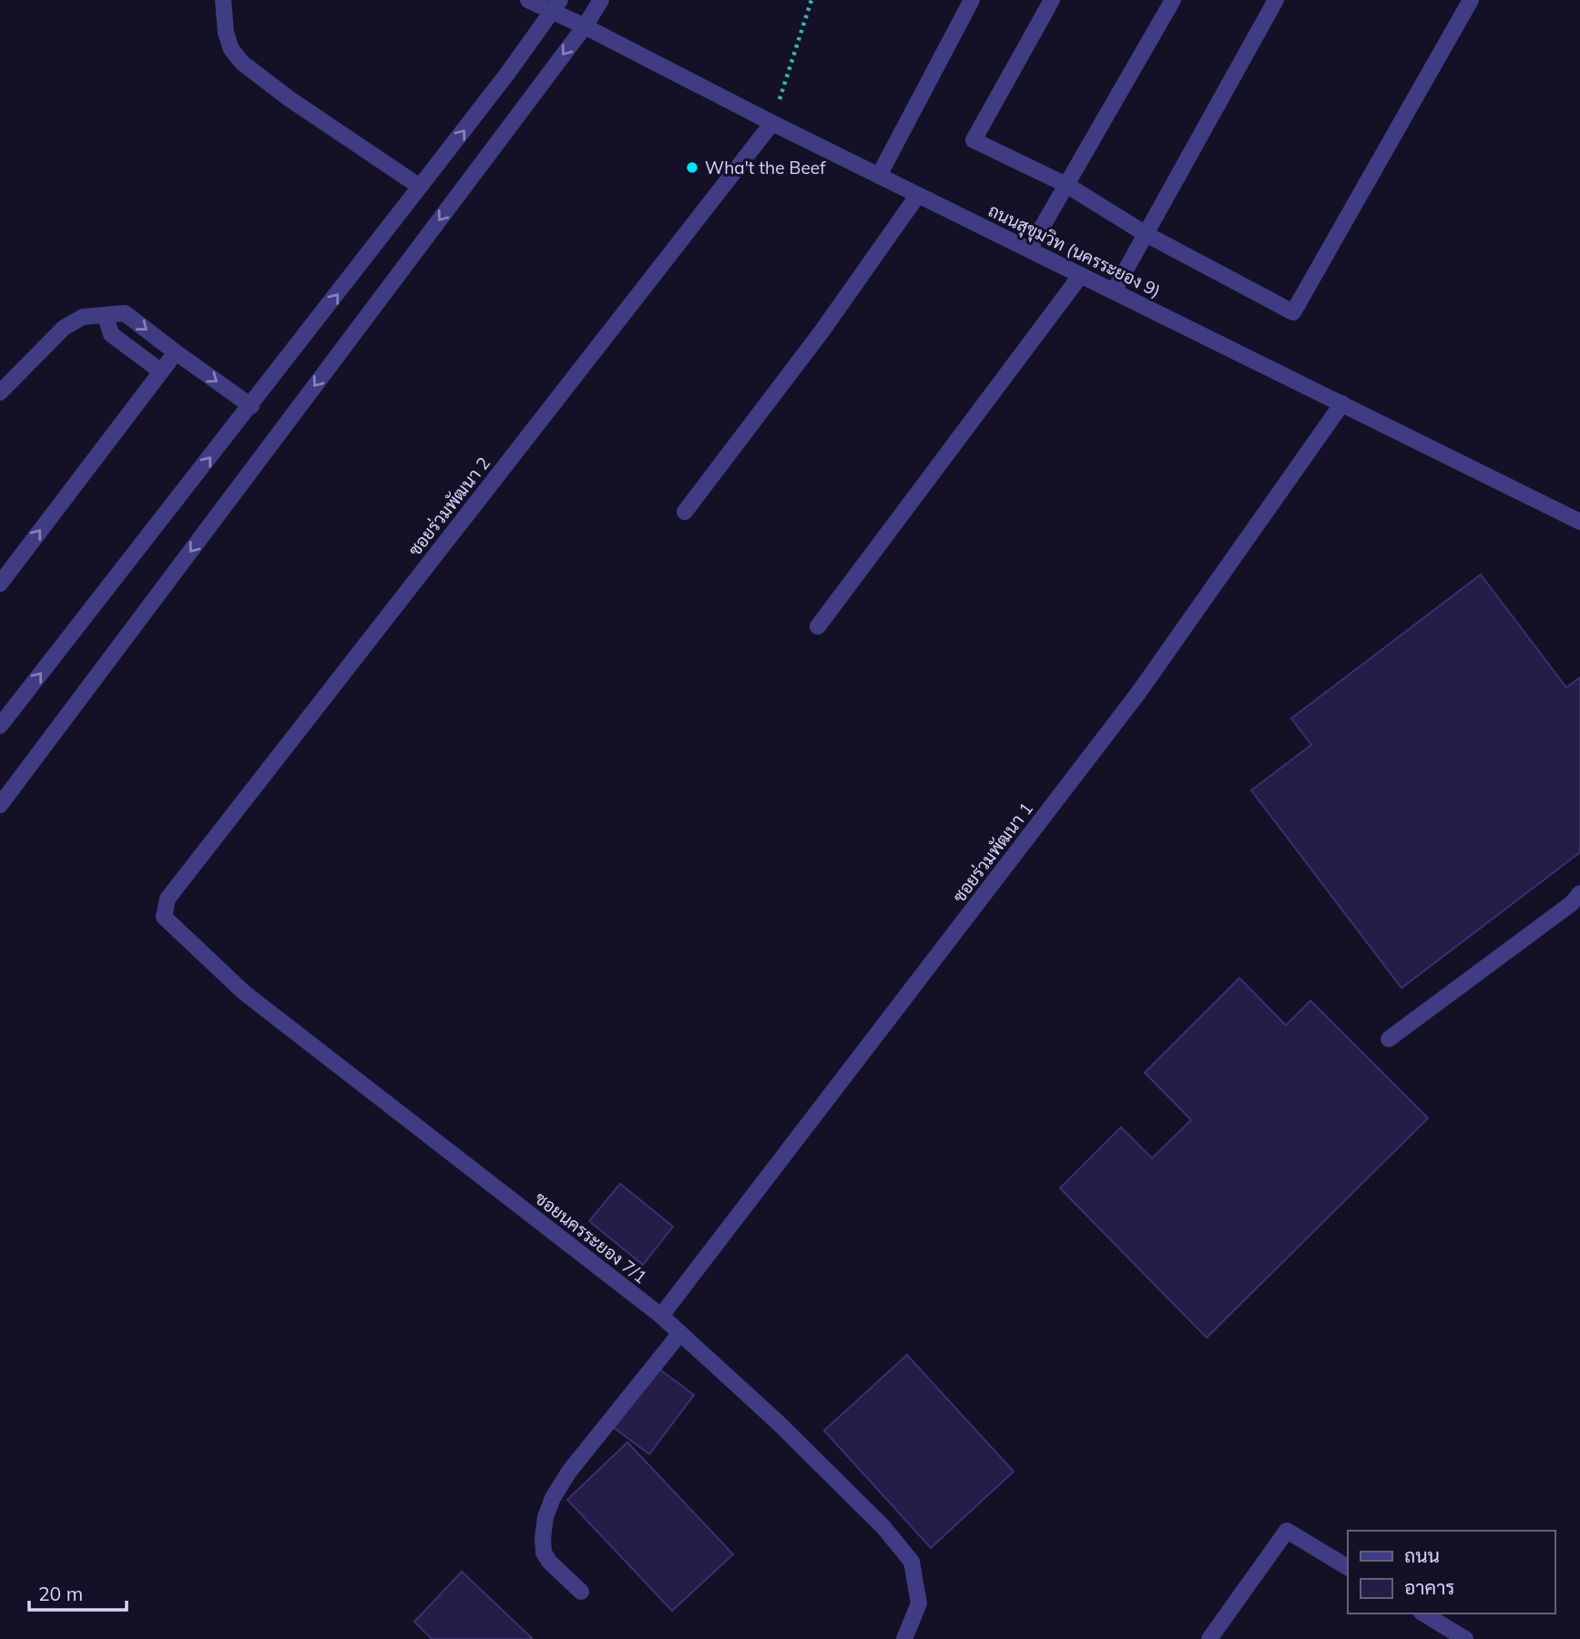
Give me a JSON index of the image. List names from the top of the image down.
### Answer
{
  "streets": {
    "street": [
      "ถนนสุขุมวิท (นครระยอง 9)",
      "ซอยร่วมพัฒนา 2",
      "ซอยร่วมพัฒนา 1",
      "ซอยนครระยอง 7/1"
    ]
  },
  "crossings": [
    ["ถนนสุขุมวิท (นครระยอง 9)", "ซอยร่วมพัฒนา 2"],
    ["ถนนสุขุมวิท (นครระยอง 9)", "ซอยร่วมพัฒนา 1"],
    ["ซอยร่วมพัฒนา 2", "ซอยนครระยอง 7/1"],
    ["ซอยร่วมพัฒนา 1", "ซอยนครระยอง 7/1"]
  ],
  "places": ["Wha't the Beef"],
  "legend": ["ถนน", "อาคาร"],
  "scale_bar": "20 m"
}
